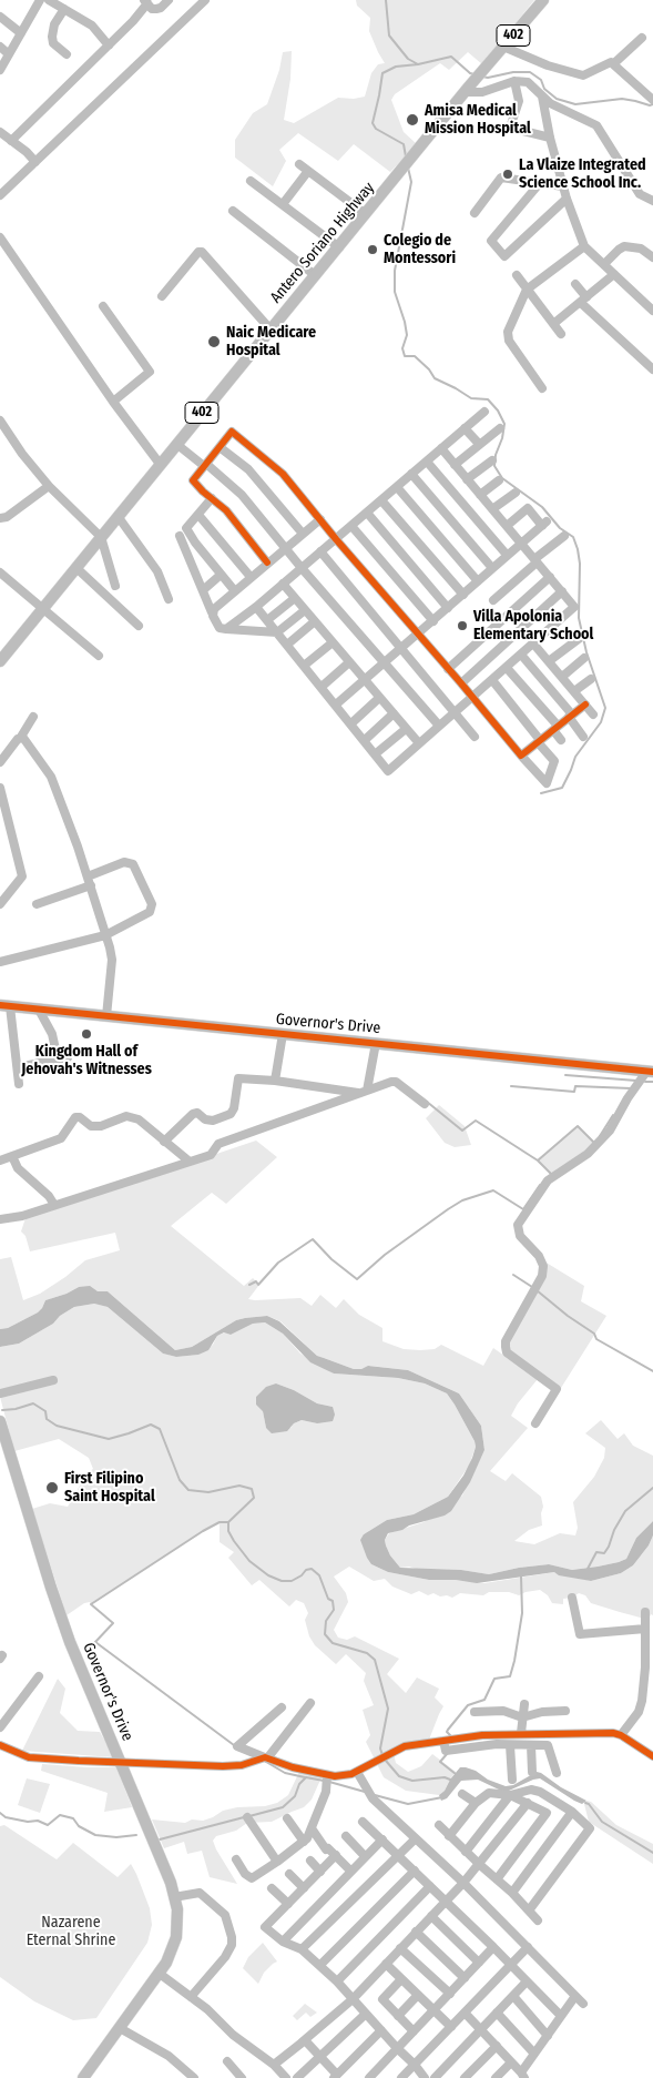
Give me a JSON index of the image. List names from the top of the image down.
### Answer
{
  "streets": {
    "main road": ["402", "Antero Soriano Highway", "Governor's Drive"]
  },
  "parks": ["Nazarene Eternal Shrine"],
  "places": [
    "Amisa Medical Mission Hospital",
    "La Vlaize Integrated Science School Inc.",
    "Colegio de Montessori",
    "Naic Medicare Hospital",
    "Villa Apolonia Elementary School",
    "Kingdom Hall of Jehovah's Witnesses",
    "First Filipino Saint Hospital"
  ]
}
